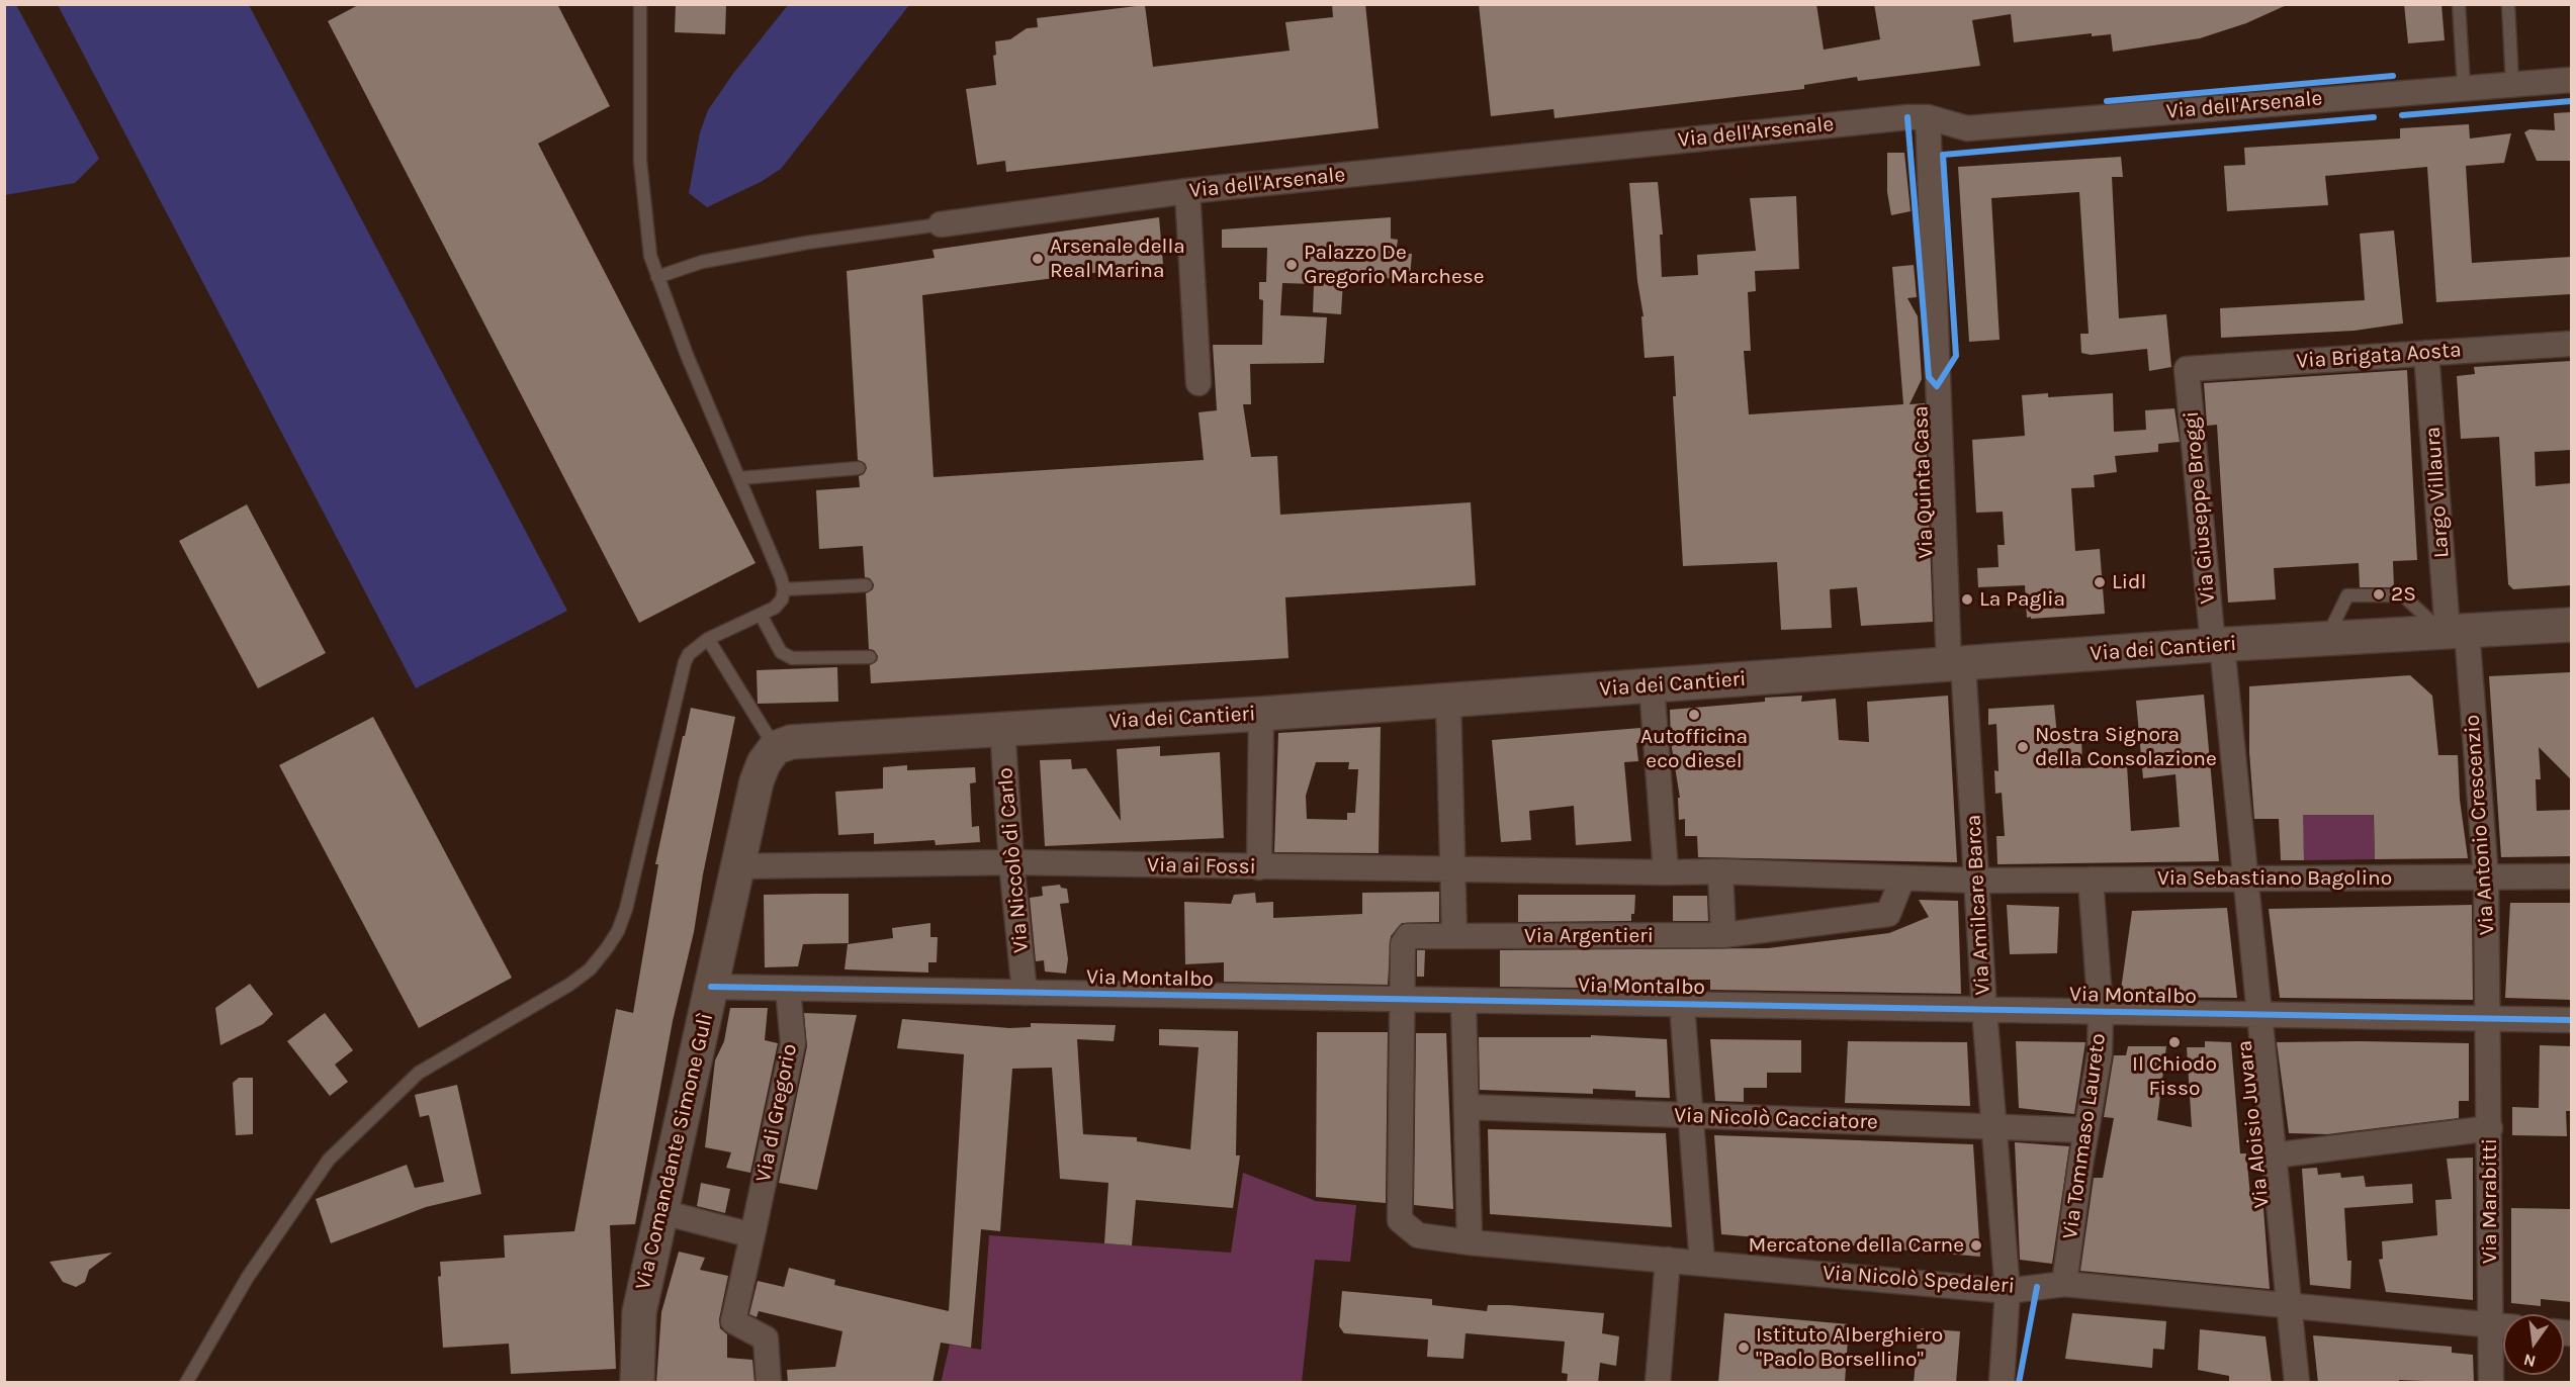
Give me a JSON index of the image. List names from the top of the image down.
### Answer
{
  "streets": {
    "main road": ["Via dei Cantieri", "Via Comandante Simone Gulì"],
    "street": [
      "Via dell'Arsenale",
      "Via Brigata Aosta",
      "Via Quinta Casa",
      "Largo Villaura",
      "Via Giuseppe Broggi",
      "Via Antonio Crescenzio",
      "Via Niccolò di Carlo",
      "Via ai Fossi",
      "Via Sebastiano Bagolino",
      "Via Amilcare Barca",
      "Via Argentieri",
      "Via Montalbo",
      "Via di Gregorio",
      "Via Nicolò Cacciatore",
      "Via Aloisio Juvara",
      "Via Tommaso Laureto",
      "Via Marabitti",
      "Via Nicolò Spedaleri"
    ]
  },
  "crossings": [
    ["Via dell'Arsenale", "Via Quinta Casa"],
    ["Via Brigata Aosta", "Largo Villaura"],
    ["Via Brigata Aosta", "Via Giuseppe Broggi"],
    ["Via Quinta Casa", "Via dei Cantieri"],
    ["Via Quinta Casa", "Via Amilcare Barca"],
    ["Largo Villaura", "Via dei Cantieri"],
    ["Largo Villaura", "Via Antonio Crescenzio"],
    ["Via Giuseppe Broggi", "Via dei Cantieri"],
    ["Via Giuseppe Broggi", "Via Aloisio Juvara"],
    ["Via dei Cantieri", "Via Antonio Crescenzio"],
    ["Via dei Cantieri", "Via Niccolò di Carlo"],
    ["Via dei Cantieri", "Via Amilcare Barca"],
    ["Via dei Cantieri", "Via Aloisio Juvara"],
    ["Via dei Cantieri", "Via Comandante Simone Gulì"],
    ["Via Antonio Crescenzio", "Via Sebastiano Bagolino"],
    ["Via Antonio Crescenzio", "Via Montalbo"],
    ["Via Antonio Crescenzio", "Via Marabitti"],
    ["Via Niccolò di Carlo", "Via ai Fossi"],
    ["Via Niccolò di Carlo", "Via Montalbo"],
    ["Via ai Fossi", "Via Sebastiano Bagolino"],
    ["Via ai Fossi", "Via Argentieri"],
    ["Via ai Fossi", "Via Comandante Simone Gulì"],
    ["Via Sebastiano Bagolino", "Via Amilcare Barca"],
    ["Via Sebastiano Bagolino", "Via Argentieri"],
    ["Via Sebastiano Bagolino", "Via Aloisio Juvara"],
    ["Via Sebastiano Bagolino", "Via Tommaso Laureto"],
    ["Via Amilcare Barca", "Via Montalbo"],
    ["Via Amilcare Barca", "Via Nicolò Cacciatore"],
    ["Via Amilcare Barca", "Via Nicolò Spedaleri"],
    ["Via Argentieri", "Via Montalbo"],
    ["Via Argentieri", "Via Nicolò Spedaleri"],
    ["Via Montalbo", "Via di Gregorio"],
    ["Via Montalbo", "Via Aloisio Juvara"],
    ["Via Montalbo", "Via Tommaso Laureto"],
    ["Via Montalbo", "Via Comandante Simone Gulì"],
    ["Via Montalbo", "Via Marabitti"],
    ["Via Montalbo", "Via Nicolò Spedaleri"],
    ["Via Nicolò Cacciatore", "Via Tommaso Laureto"],
    ["Via Aloisio Juvara", "Via Nicolò Spedaleri"],
    ["Via Tommaso Laureto", "Via Nicolò Spedaleri"],
    ["Via Marabitti", "Via Nicolò Spedaleri"]
  ],
  "places": [
    "Arsenale della Real Marina",
    "Palazzo De Gregorio Marchese",
    "Lidl",
    "2S",
    "La Paglia",
    "Autofficina eco diesel",
    "Nostra Signora della Consolazione",
    "Il Chiodo Fisso",
    "Mercatone della Carne",
    "Istituto Alberghiero \"Paolo Borsellino\""
  ],
  "north": "bottom"
}
